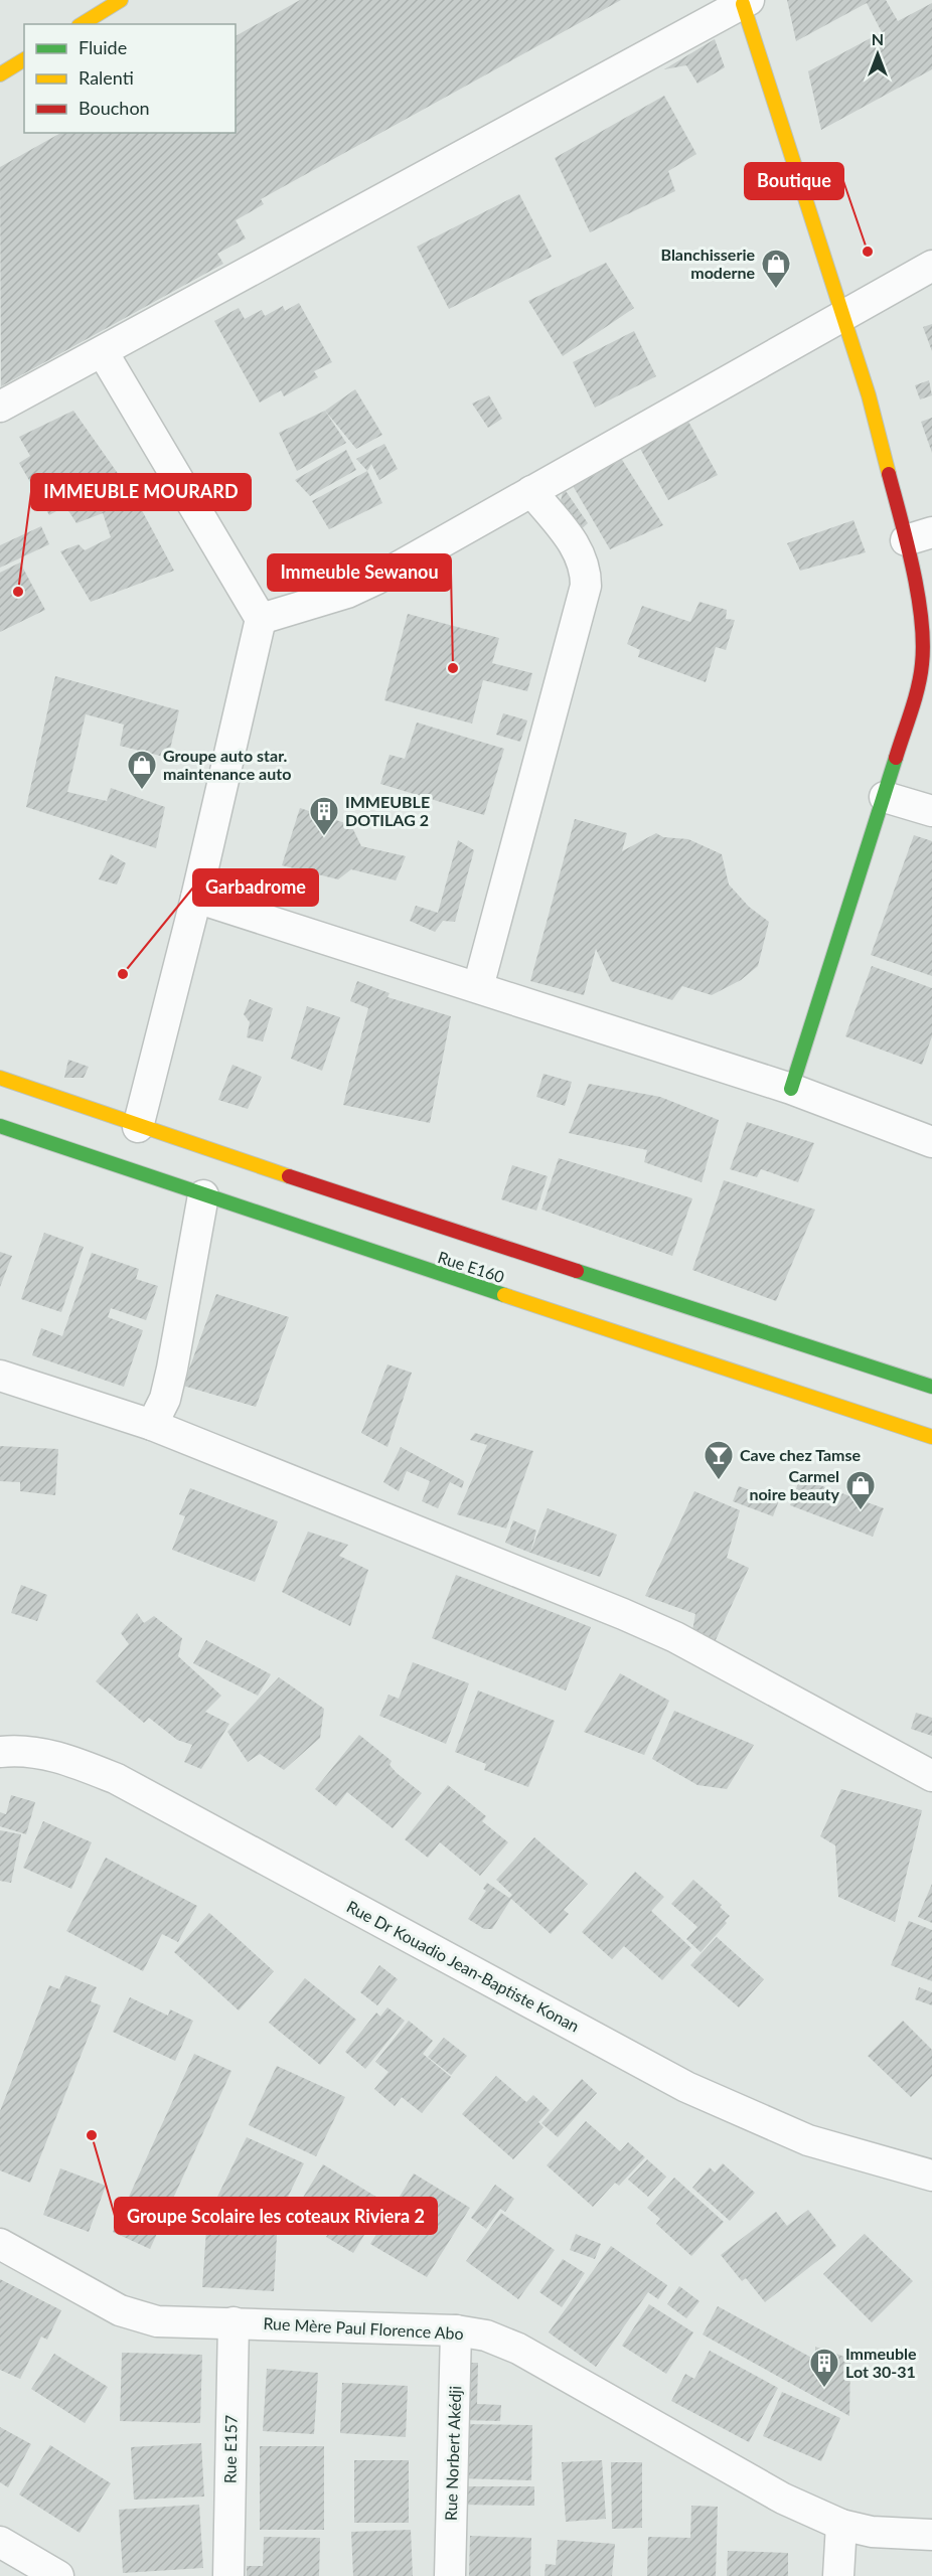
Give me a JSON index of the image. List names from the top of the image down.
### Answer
{
  "streets": {
    "street": [
      "Rue E160",
      "Rue Dr Kouadio Jean-Baptiste Konan",
      "Rue Mère Paul Florence Abo",
      "Rue E157",
      "Rue Norbert Akédji"
    ]
  },
  "crossings": [
    ["Rue Mère Paul Florence Abo", "Rue E157"],
    ["Rue Mère Paul Florence Abo", "Rue Norbert Akédji"]
  ],
  "places": {
    "other": [
      "Boutique",
      "IMMEUBLE MOURARD",
      "Immeuble Sewanou",
      "Garbadrome",
      "Groupe Scolaire les coteaux Riviera 2"
    ],
    "shop": ["Blanchisserie moderne", "Groupe auto star. maintenance auto", "Carmel noire beauty"],
    "building": ["IMMEUBLE DOTILAG 2", "Immeuble Lot 30-31"],
    "bar": ["Cave chez Tamse"]
  },
  "legend": ["Fluide", "Ralenti", "Bouchon"],
  "north": "top"
}
